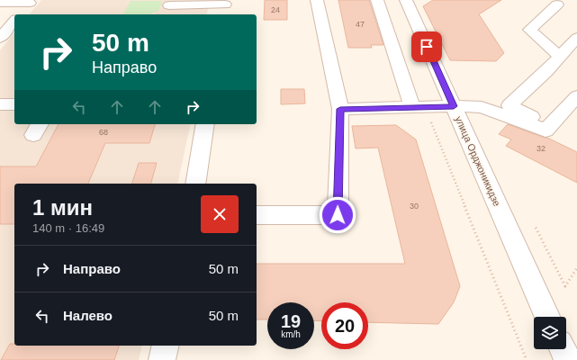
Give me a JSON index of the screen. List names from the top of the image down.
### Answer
{
  "streets": {
    "street": ["улица Орджоникидзе"]
  },
  "house_numbers": [
    "24",
    "47",
    "68",
    "32",
    "30"
  ],
  "page": {
    "turn": ["50 m", "Направо"],
    "heading": ["1 мин", "140 m · 16:49"],
    "list": [
      {
        "name": "Направо",
        "value": "50 m"
      },
      {
        "name": "Налево",
        "value": "50 m"
      }
    ],
    "speed": "19 km/h",
    "limit": "20"
  }
}
